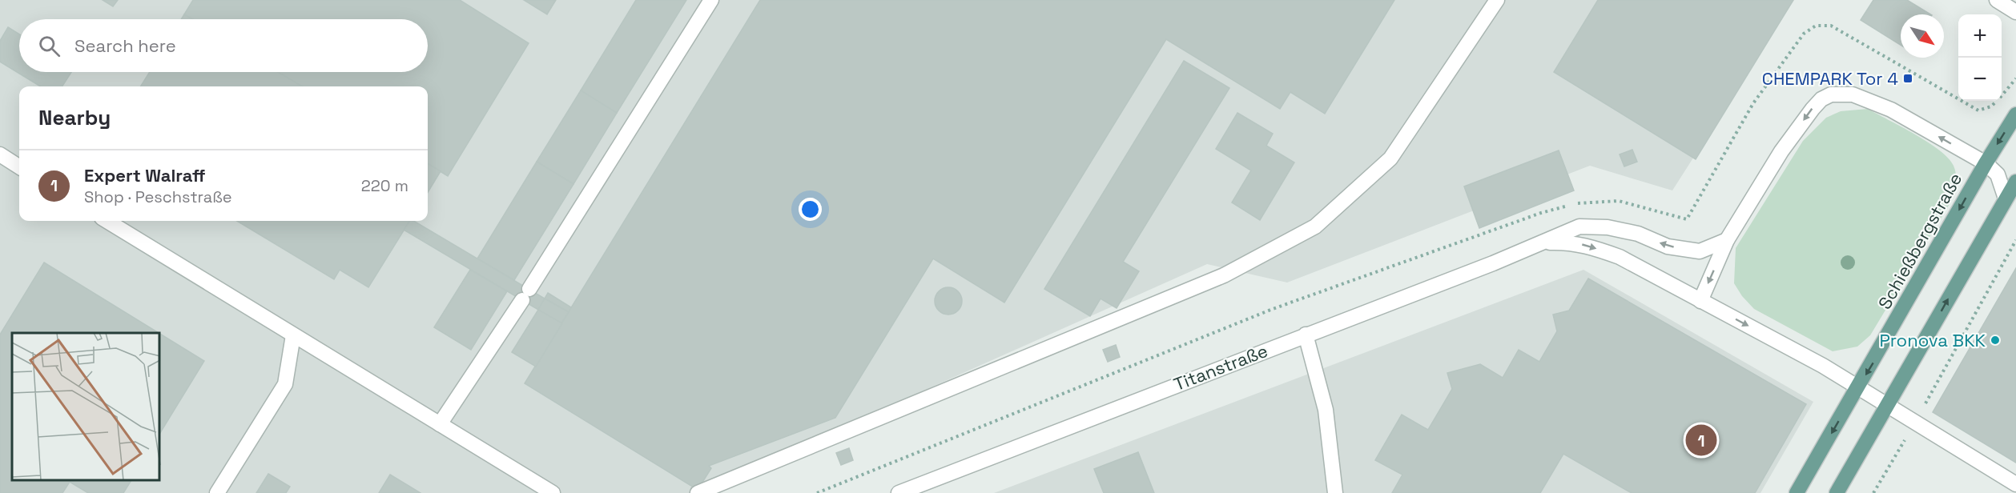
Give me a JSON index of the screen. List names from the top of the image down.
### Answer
{
  "streets": {
    "main road": ["Schießbergstraße"],
    "street": ["Titanstraße"]
  },
  "crossings": [
    ["Schießbergstraße", "Titanstraße"]
  ],
  "places": {
    "transit": ["CHEMPARK Tor 4"],
    "other": ["Pronova BKK"]
  },
  "north": "bottom right",
  "page": {
    "map_buttons": ["+", "−"],
    "search": "Search here",
    "heading": "Nearby",
    "list": [
      {
        "mark": "1",
        "name": "Expert Walraff",
        "note": "Shop · Peschstraße",
        "value": "220 m"
      }
    ],
    "pins": "1"
  }
}
